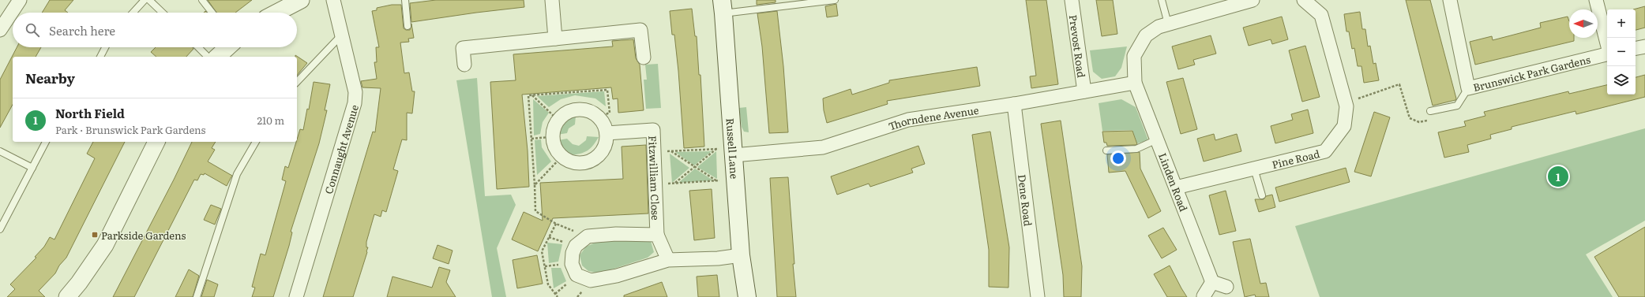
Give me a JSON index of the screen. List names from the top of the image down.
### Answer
{
  "streets": {
    "main road": ["Russell Lane"],
    "street": [
      "Prevost Road",
      "Brunswick Park Gardens",
      "Thorndene Avenue",
      "Connaught Avenue",
      "Pine Road",
      "Fitzwilliam Close",
      "Linden Road",
      "Dene Road"
    ]
  },
  "crossings": [
    ["Prevost Road", "Thorndene Avenue"],
    ["Thorndene Avenue", "Russell Lane"],
    ["Thorndene Avenue", "Linden Road"],
    ["Thorndene Avenue", "Dene Road"],
    ["Pine Road", "Linden Road"]
  ],
  "places": {
    "transit": ["Parkside Gardens"]
  },
  "north": "left",
  "page": {
    "map_buttons": ["+", "−"],
    "search": "Search here",
    "heading": "Nearby",
    "list": [
      {
        "mark": "1",
        "name": "North Field",
        "note": "Park · Brunswick Park Gardens",
        "value": "210 m"
      }
    ],
    "pins": "1"
  }
}
